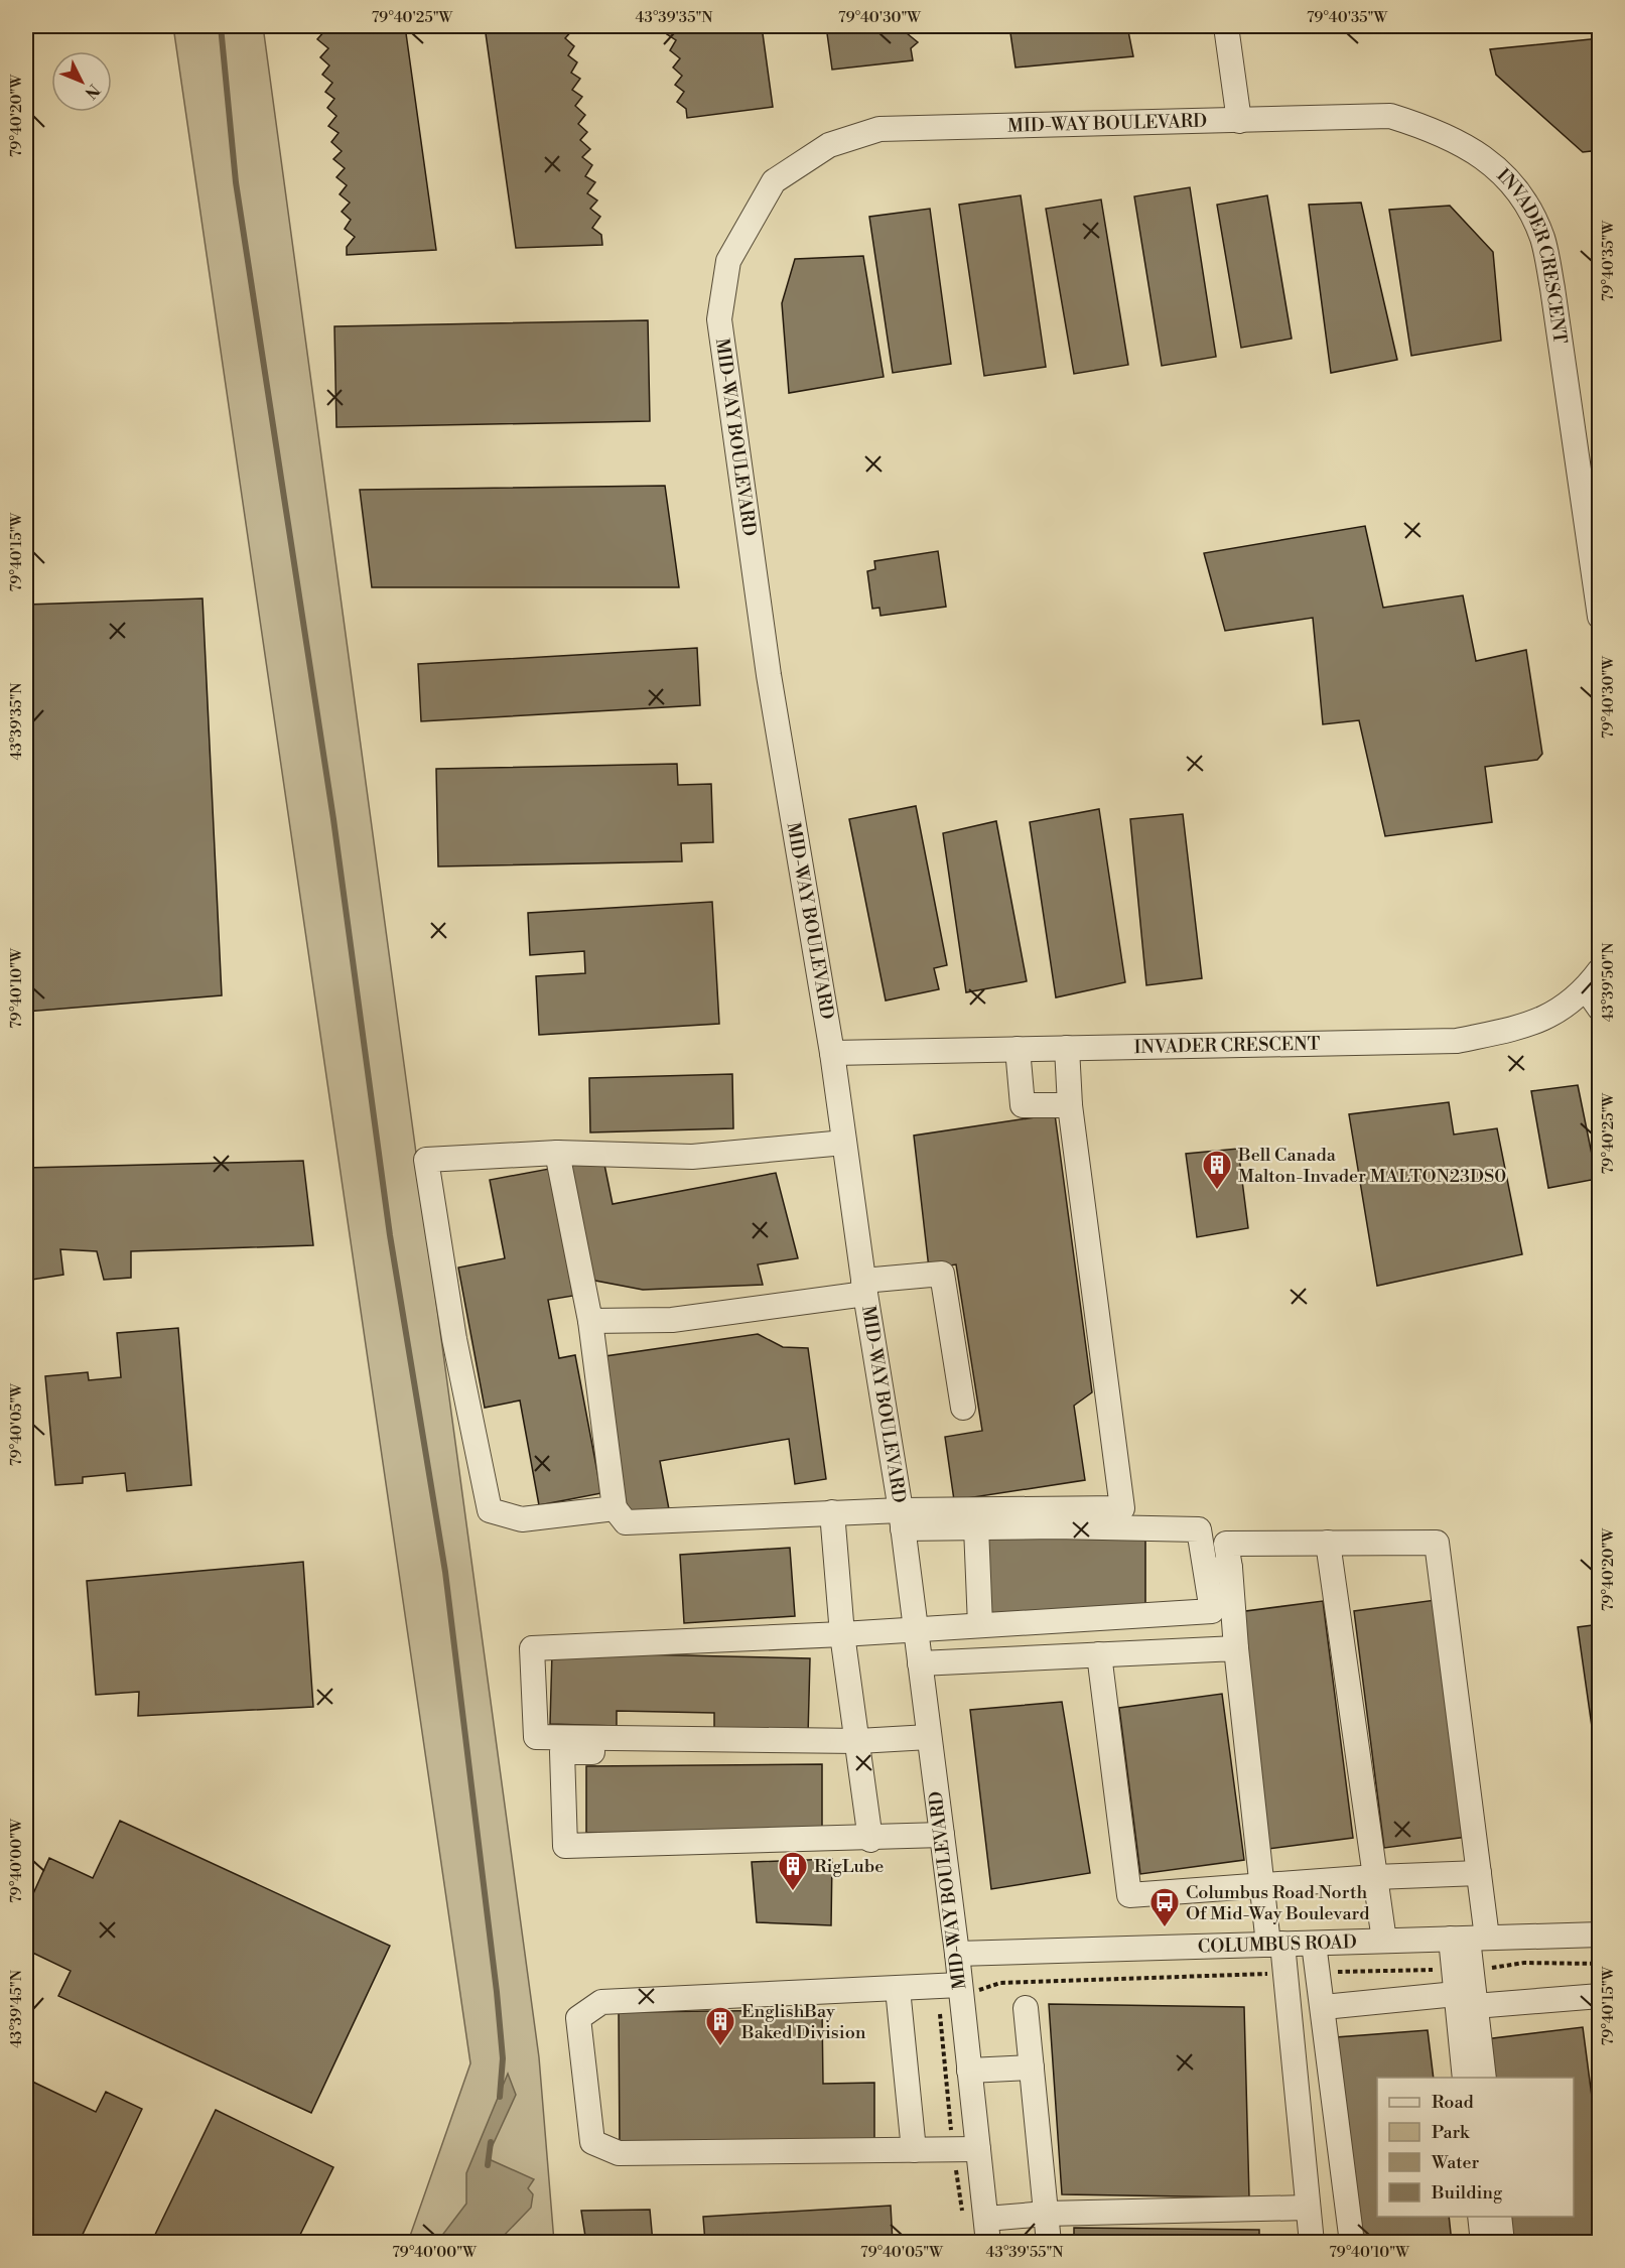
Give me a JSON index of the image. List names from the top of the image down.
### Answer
{
  "streets": {
    "street": ["MID-WAY BOULEVARD", "INVADER CRESCENT", "COLUMBUS ROAD"]
  },
  "crossings": [
    ["MID-WAY BOULEVARD", "INVADER CRESCENT"],
    ["MID-WAY BOULEVARD", "COLUMBUS ROAD"]
  ],
  "places": {
    "building": ["Bell Canada Malton-Invader MALTON23DS0", "RigLube", "EnglishBay Baked Division"],
    "bus stop": ["Columbus Road North Of Mid-Way Boulevard"]
  },
  "legend": [
    "Road",
    "Park",
    "Water",
    "Building"
  ],
  "north": "bottom right",
  "coordinates": [
    "79°40'25\"W",
    "43°39'35\"N",
    "79°40'30\"W",
    "79°40'35\"W",
    "79°40'20\"W",
    "79°40'15\"W",
    "43°39'50\"N",
    "79°40'10\"W",
    "79°40'05\"W",
    "79°40'00\"W",
    "43°39'45\"N",
    "43°39'55\"N"
  ]
}
